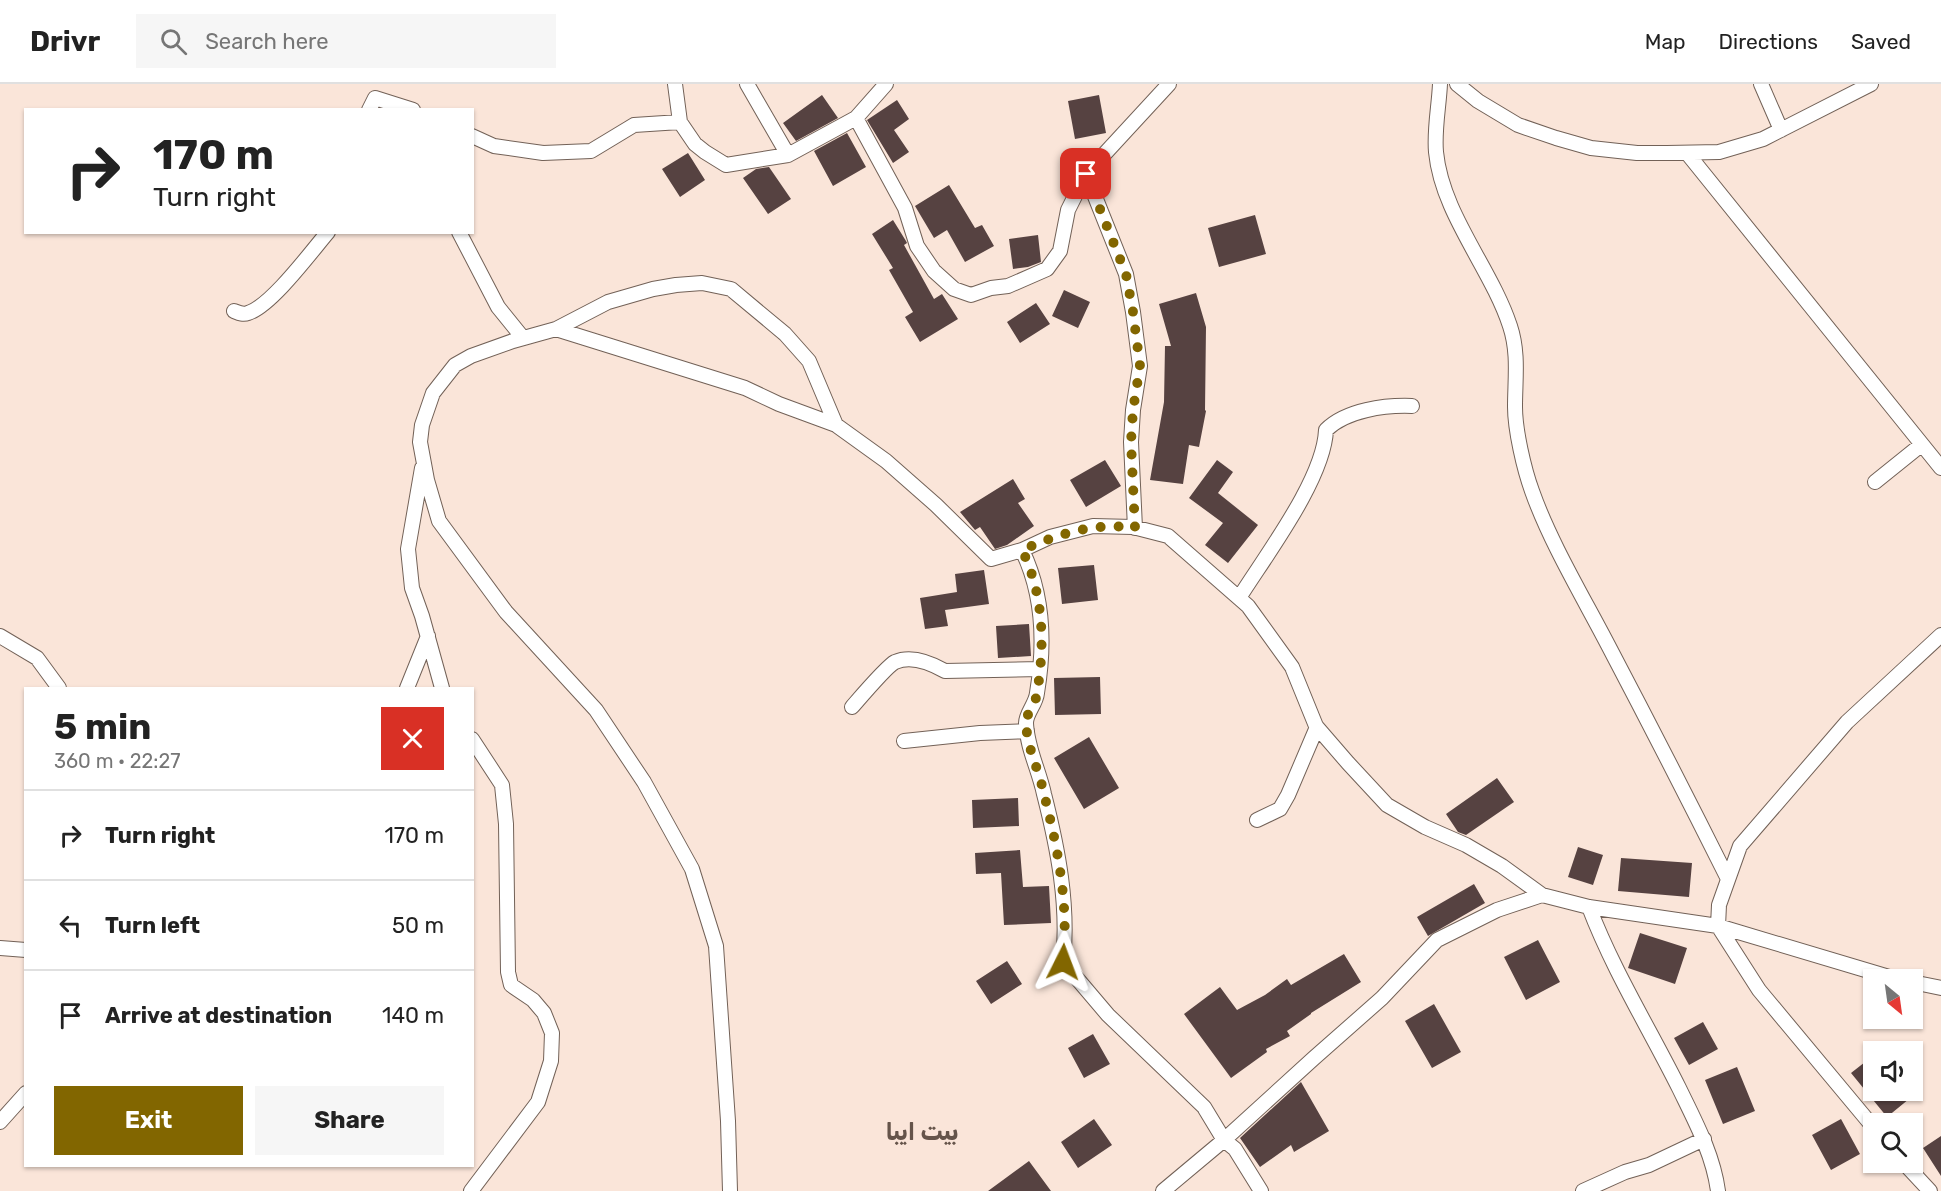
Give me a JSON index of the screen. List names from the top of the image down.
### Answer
{
  "districts": ["بيت ايبا"],
  "north": "bottom right",
  "page": {
    "header": "Drivr",
    "search": "Search here",
    "nav": ["Map", "Directions", "Saved"],
    "turn": ["170 m", "Turn right"],
    "heading": ["5 min", "360 m · 22:27"],
    "list": [
      {
        "name": "Turn right",
        "value": "170 m"
      },
      {
        "name": "Turn left",
        "value": "50 m"
      },
      {
        "name": "Arrive at destination",
        "value": "140 m"
      }
    ],
    "buttons": ["Exit", "Share"]
  }
}
